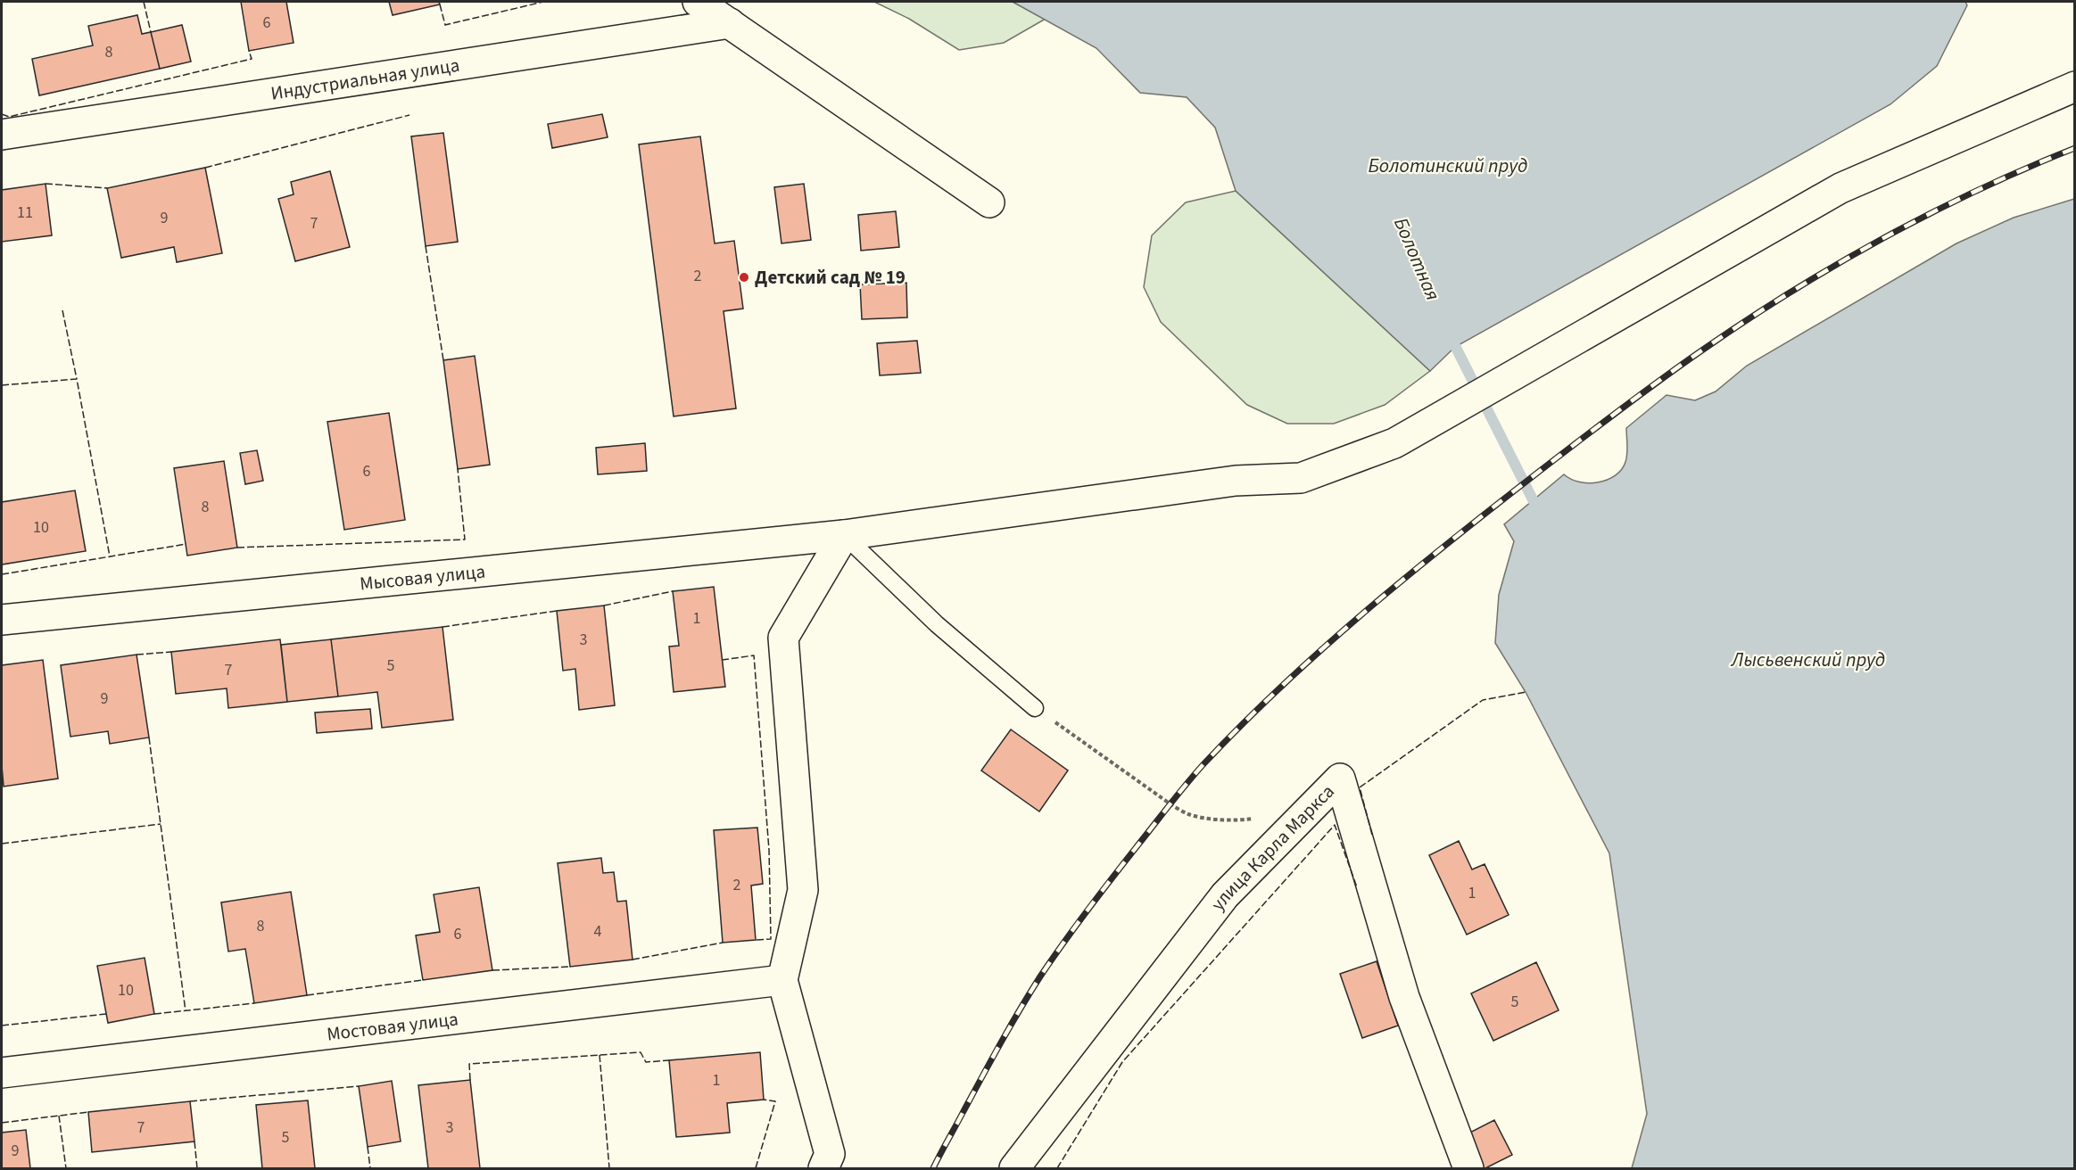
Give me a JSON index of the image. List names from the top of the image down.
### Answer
{
  "streets": {
    "street": [
      "Индустриальная улица",
      "Мысовая улица",
      "улица Карла Маркса",
      "Мостовая улица"
    ]
  },
  "water": ["Болотинский пруд", "Болотная", "Лысьвенский пруд"],
  "places": ["Детский сад № 19"],
  "house_numbers": [
    "6",
    "8",
    "11",
    "9",
    "7",
    "2",
    "6",
    "8",
    "10",
    "1",
    "3",
    "5",
    "7",
    "9",
    "2",
    "1",
    "8",
    "4",
    "6",
    "10",
    "5",
    "1",
    "7",
    "3",
    "5",
    "9"
  ]
}
